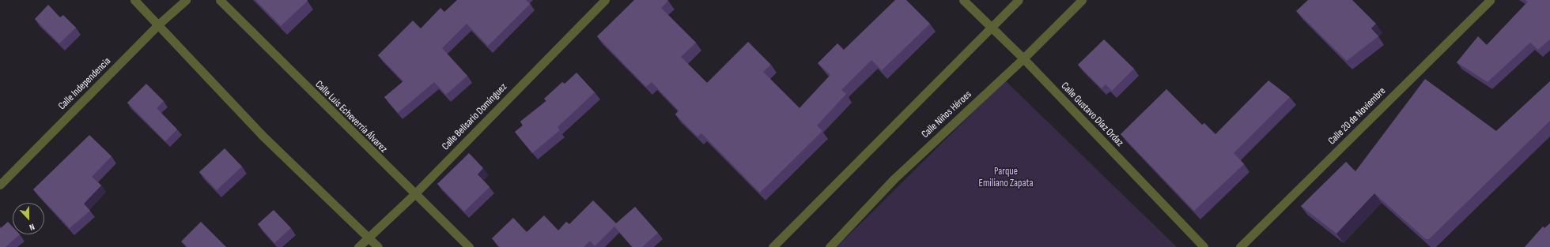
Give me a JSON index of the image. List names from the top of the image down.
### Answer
{
  "streets": {
    "street": [
      "Calle Independencia",
      "Calle Niños Héroes",
      "Calle Gustavo Díaz Ordaz",
      "Calle 20 de Noviembre",
      "Calle Luis Echeverría Álvarez",
      "Calle Belisario Domínguez"
    ]
  },
  "crossings": [
    ["Calle Niños Héroes", "Calle Gustavo Díaz Ordaz"],
    ["Calle Luis Echeverría Álvarez", "Calle Belisario Domínguez"]
  ],
  "parks": ["Parque Emiliano Zapata"],
  "north": "bottom"
}
